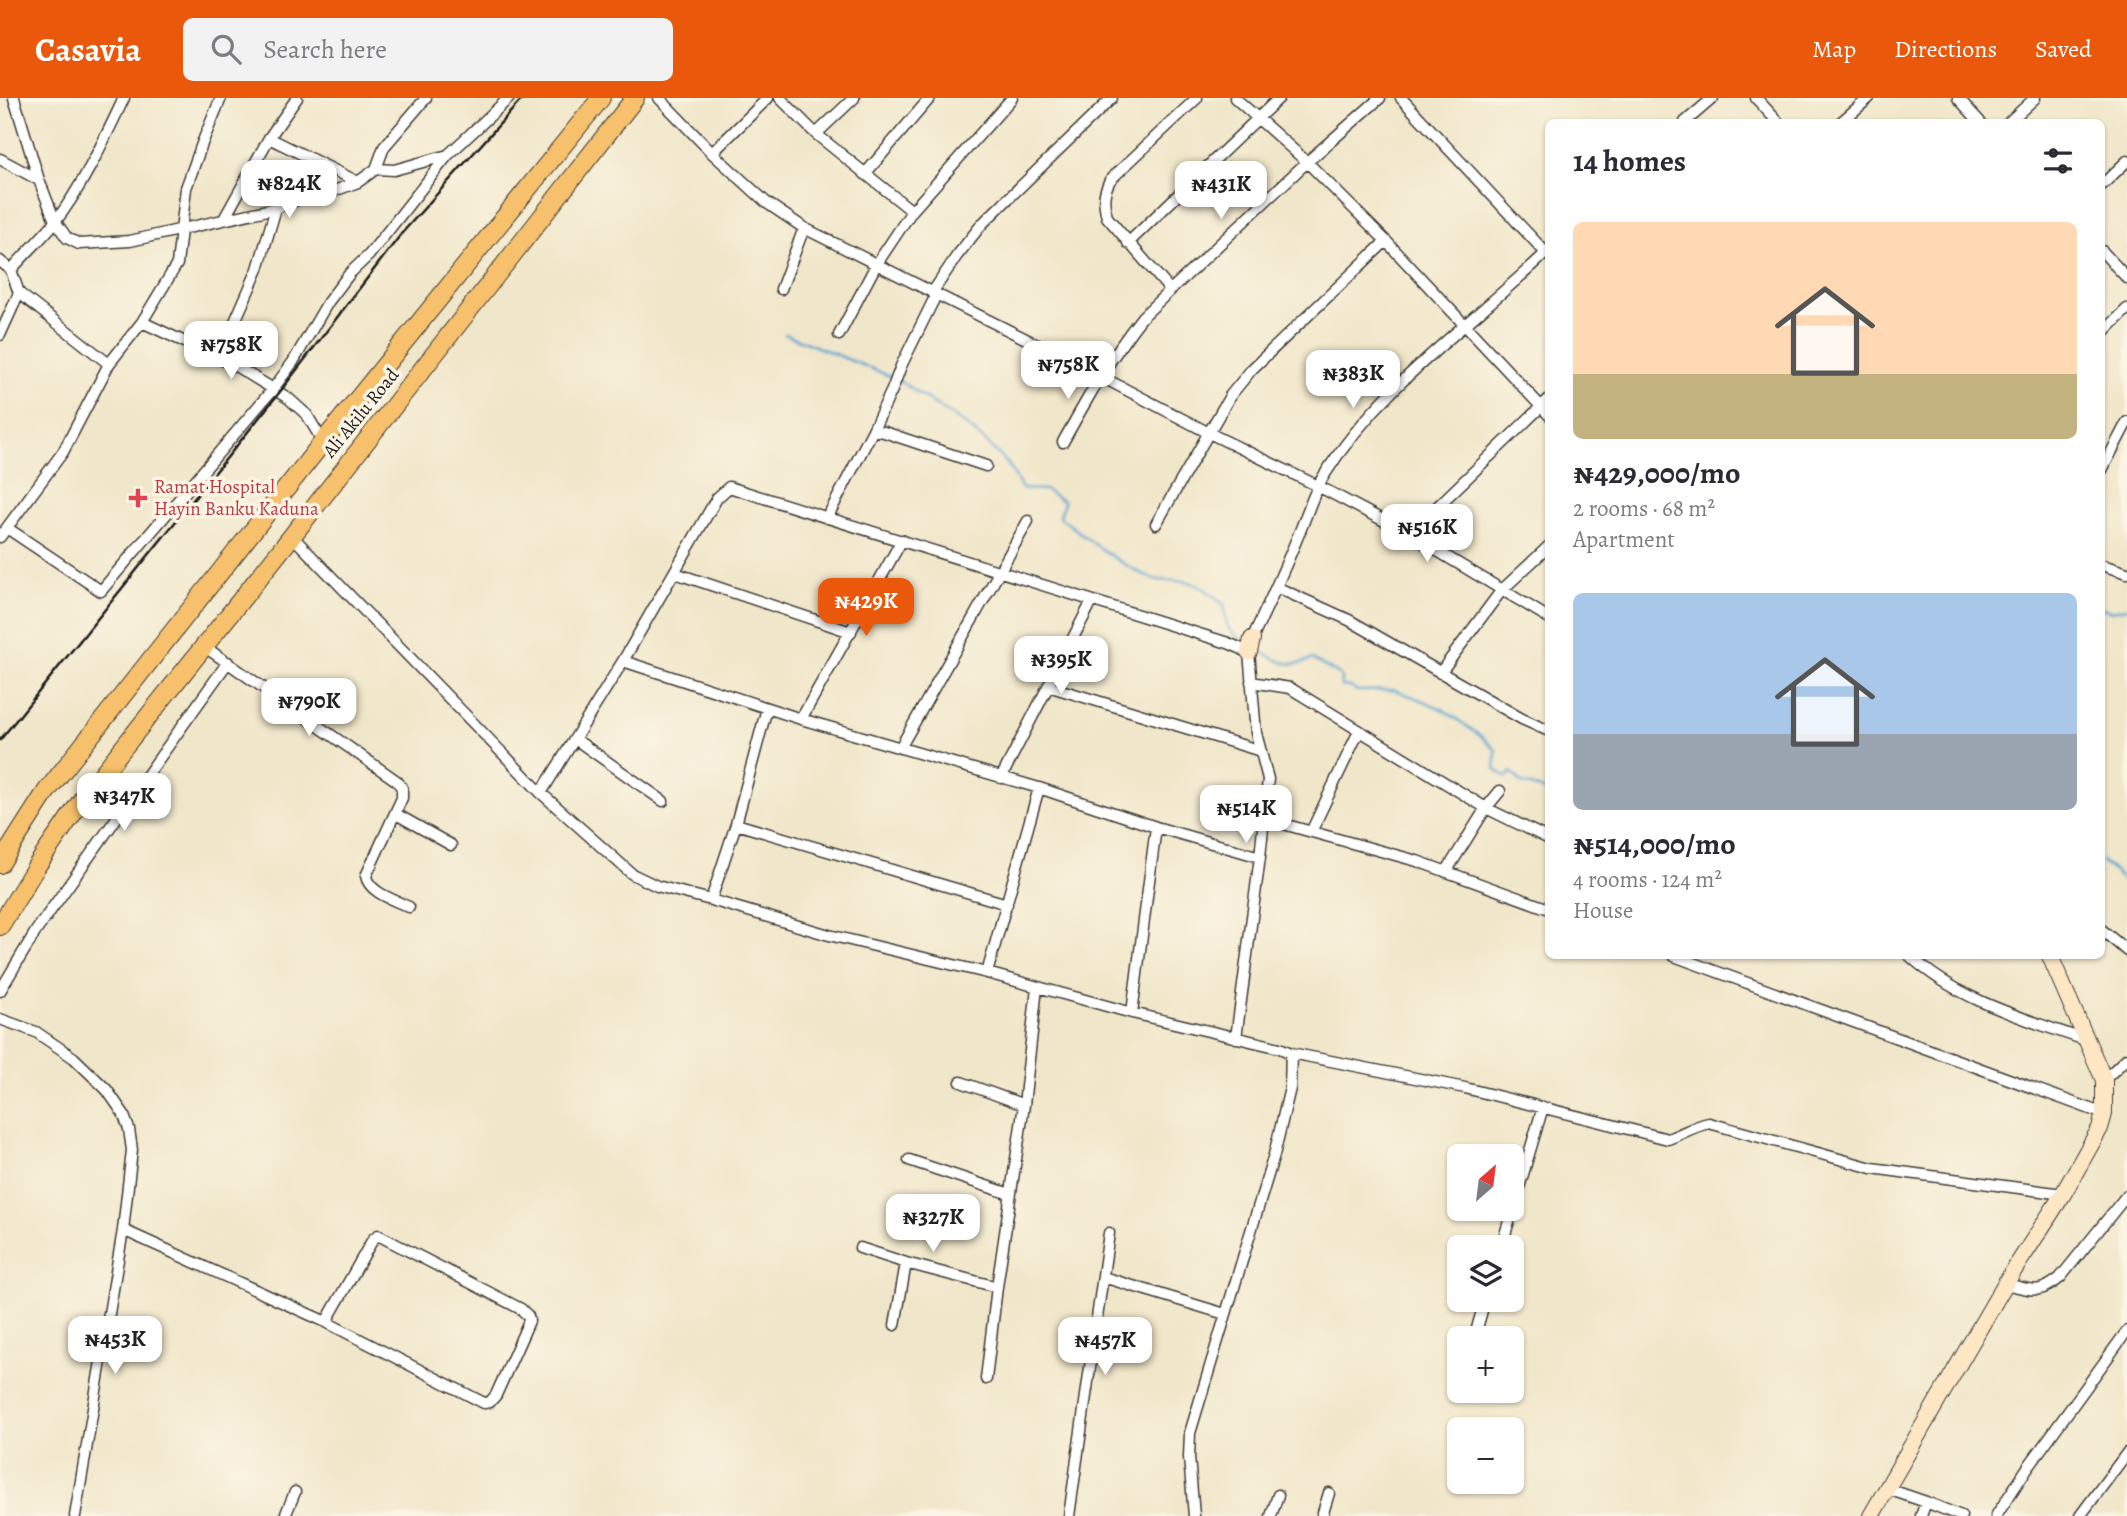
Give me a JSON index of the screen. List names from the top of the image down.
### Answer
{
  "streets": {
    "main road": ["Ali Akilu Road"]
  },
  "places": {
    "health": ["Ramat Hospital Hayin Banku Kaduna"]
  },
  "north": "top right",
  "page": {
    "header": "Casavia",
    "search": "Search here",
    "nav": ["Map", "Directions", "Saved"],
    "heading": "14 homes",
    "price": [
      "₦824K",
      "₦431K",
      "₦758K",
      "₦758K",
      "₦383K",
      "₦516K",
      "₦429K",
      "₦395K",
      "₦790K",
      "₦347K",
      "₦514K",
      "₦327K",
      "₦453K",
      "₦457K"
    ],
    "list": [
      {
        "name": "₦429,000/mo",
        "note": "2 rooms · 68 m² · Apartment"
      },
      {
        "name": "₦514,000/mo",
        "note": "4 rooms · 124 m² · House"
      }
    ],
    "map_buttons": ["+", "−"]
  }
}
